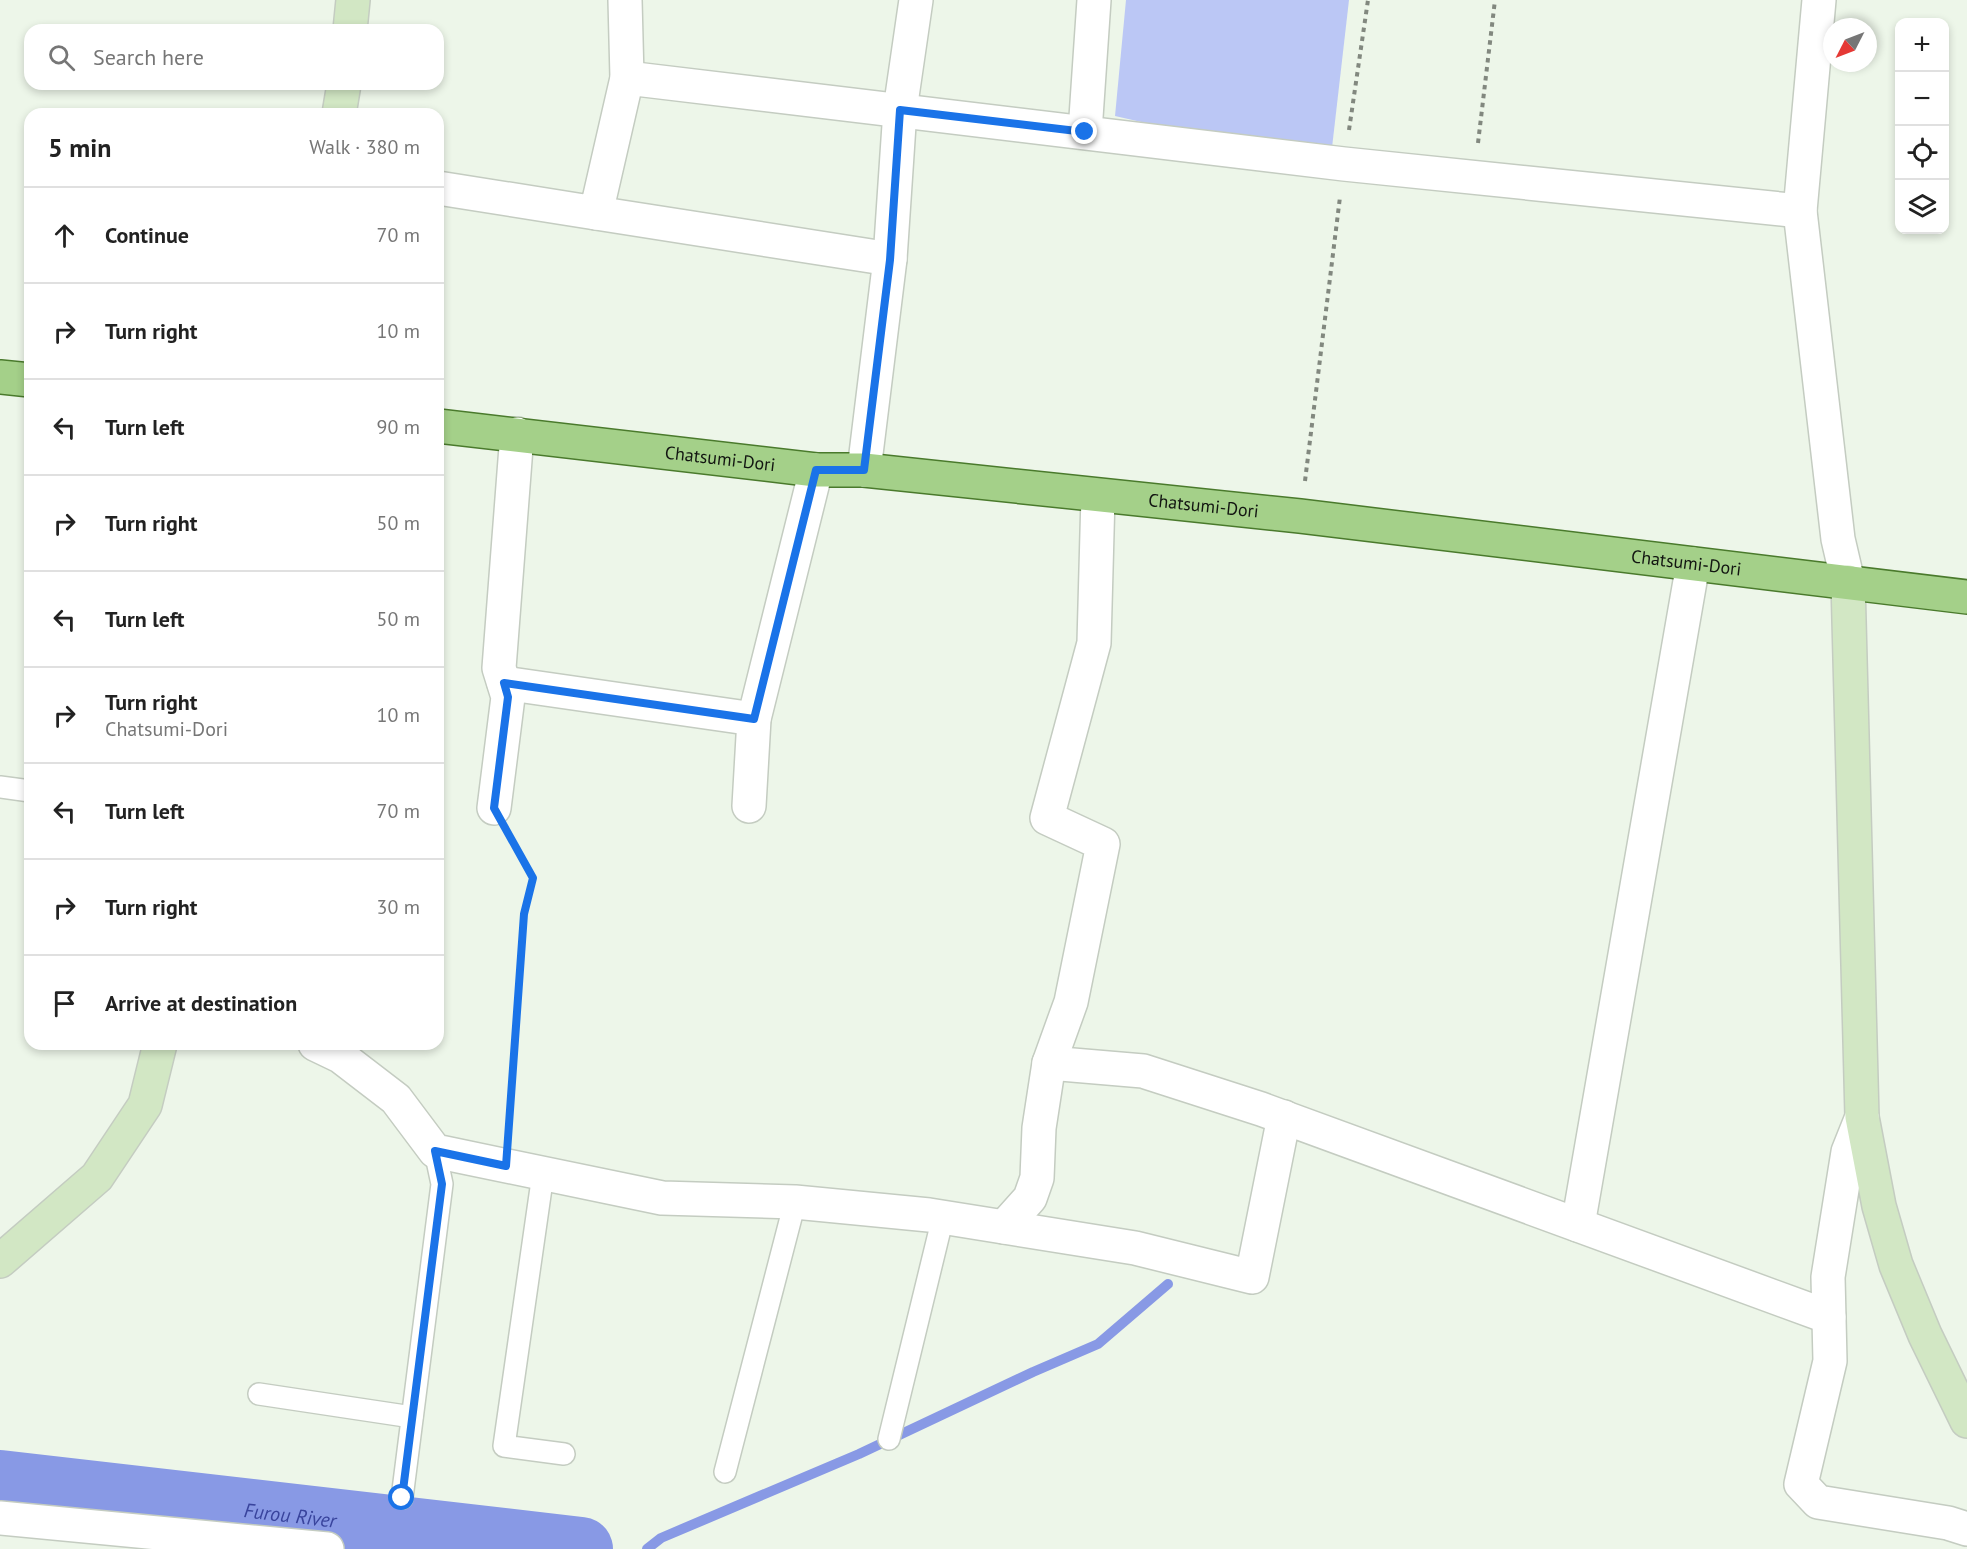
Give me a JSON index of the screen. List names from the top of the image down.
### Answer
{
  "streets": {
    "main road": ["Chatsumi-Dori"]
  },
  "water": ["Furou River"],
  "north": "bottom left",
  "page": {
    "map_buttons": ["+", "−"],
    "search": "Search here",
    "heading": ["5 min", "Walk · 380 m"],
    "list": [
      ["Continue", "70 m"],
      ["Turn right", "10 m"],
      ["Turn left", "90 m"],
      ["Turn right", "50 m"],
      ["Turn left", "50 m"],
      ["Turn right", "Chatsumi-Dori", "10 m"],
      ["Turn left", "70 m"],
      ["Turn right", "30 m"],
      "Arrive at destination"
    ]
  }
}
